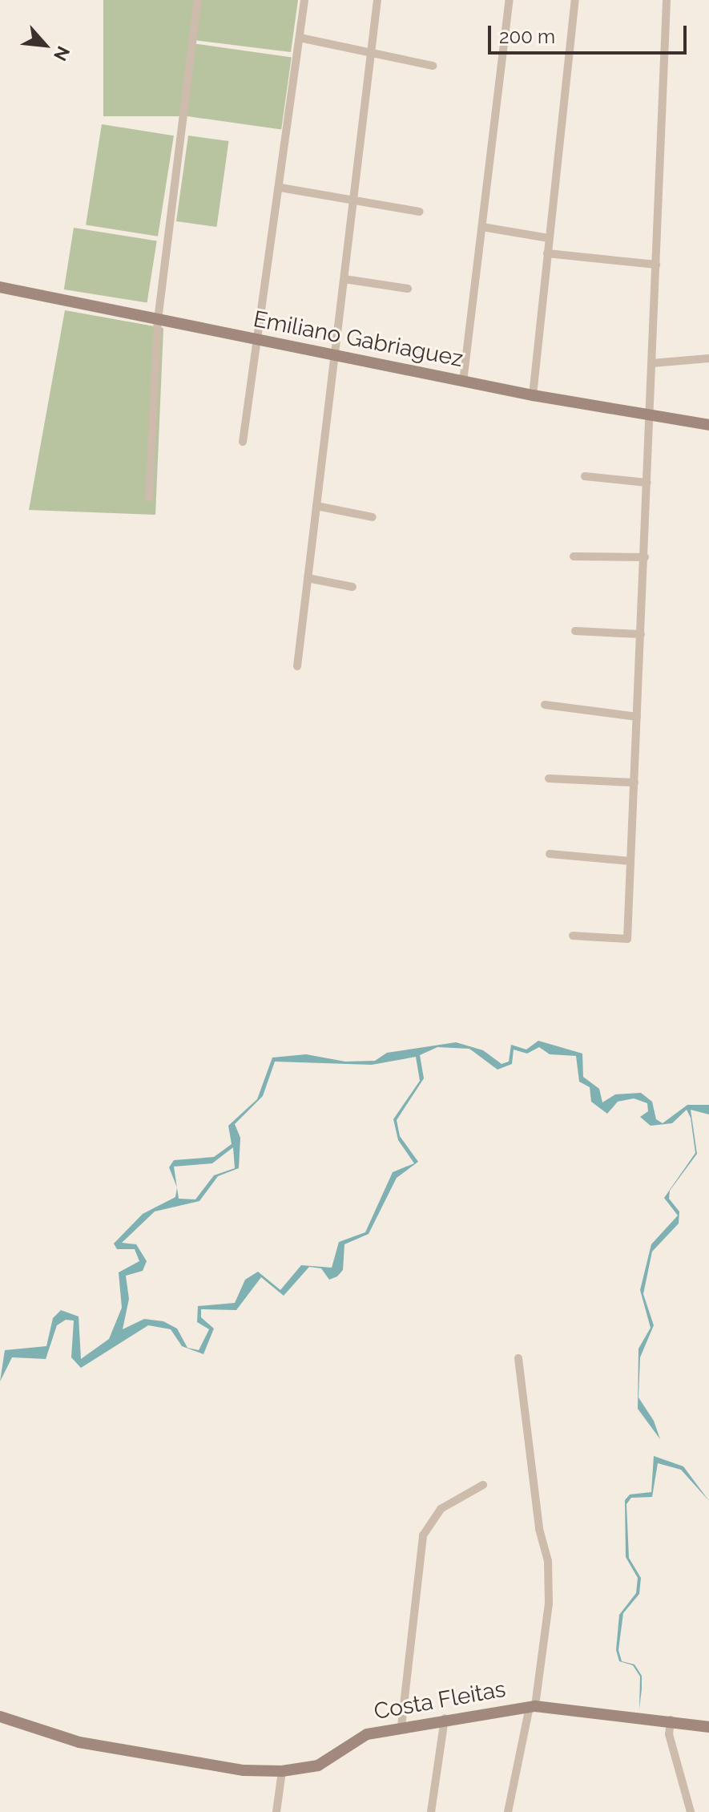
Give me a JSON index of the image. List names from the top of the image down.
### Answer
{
  "streets": {
    "main road": ["Emiliano Gabriaguez", "Costa Fleitas"]
  },
  "scale_bar": "200 m",
  "north": "bottom right"
}
